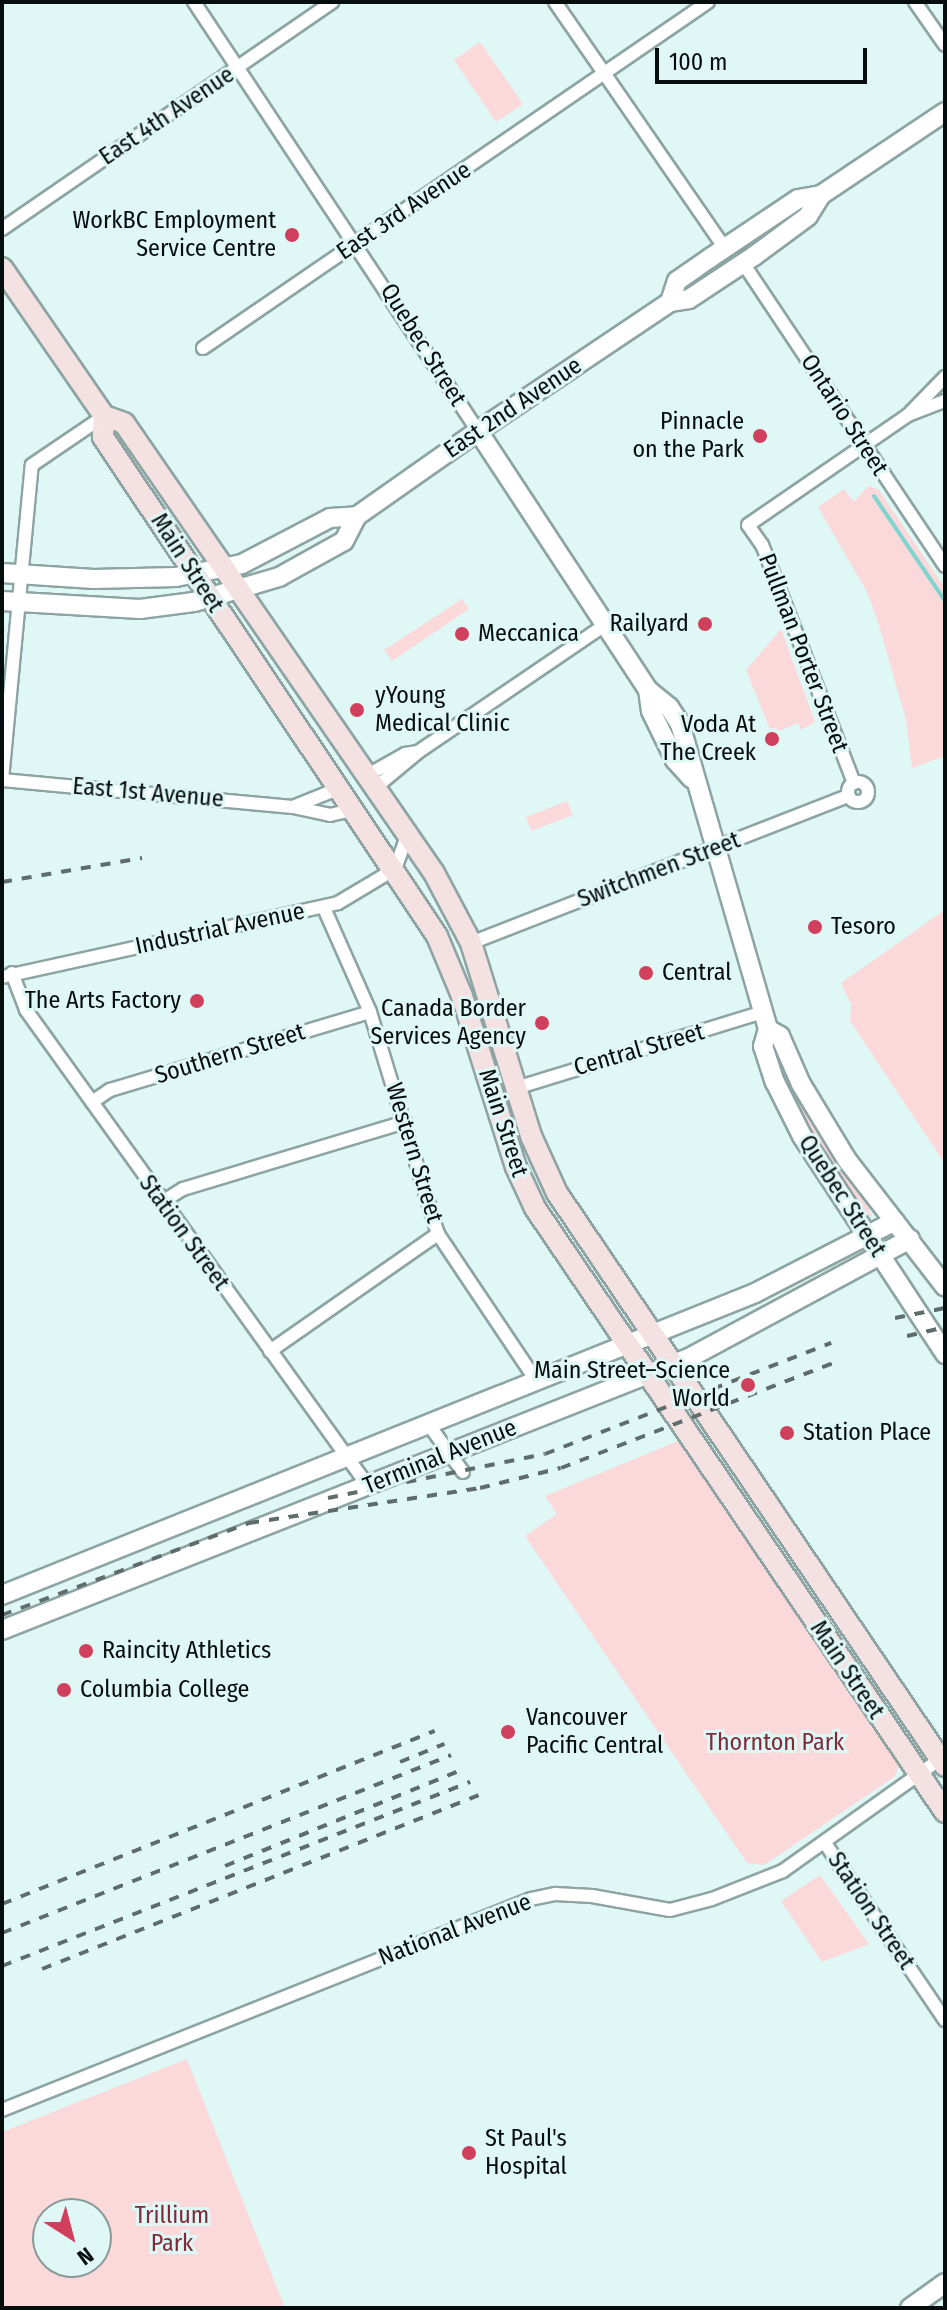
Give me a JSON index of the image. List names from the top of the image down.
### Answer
{
  "streets": {
    "main road": [
      "Quebec Street",
      "East 2nd Avenue",
      "Main Street",
      "Terminal Avenue"
    ],
    "street": [
      "East 4th Avenue",
      "East 3rd Avenue",
      "Ontario Street",
      "Pullman Porter Street",
      "East 1st Avenue",
      "Switchmen Street",
      "Industrial Avenue",
      "Central Street",
      "Southern Street",
      "Western Street",
      "Station Street",
      "National Avenue"
    ]
  },
  "crossings": [
    ["East 4th Avenue", "Quebec Street"],
    ["East 3rd Avenue", "Quebec Street"],
    ["Quebec Street", "East 2nd Avenue"],
    ["Quebec Street", "Switchmen Street"],
    ["Quebec Street", "Central Street"],
    ["Quebec Street", "Terminal Avenue"],
    ["East 2nd Avenue", "Ontario Street"],
    ["East 2nd Avenue", "Main Street"],
    ["Ontario Street", "Pullman Porter Street"],
    ["Main Street", "East 1st Avenue"],
    ["Main Street", "Switchmen Street"],
    ["Main Street", "Industrial Avenue"],
    ["Main Street", "Central Street"],
    ["Main Street", "Terminal Avenue"],
    ["Main Street", "National Avenue"],
    ["Pullman Porter Street", "Switchmen Street"],
    ["Industrial Avenue", "Western Street"],
    ["Industrial Avenue", "Station Street"],
    ["Southern Street", "Western Street"],
    ["Southern Street", "Station Street"],
    ["Western Street", "Terminal Avenue"],
    ["Station Street", "Terminal Avenue"],
    ["Station Street", "National Avenue"]
  ],
  "parks": ["Thornton Park", "Trillium Park"],
  "places": [
    "WorkBC Employment Service Centre",
    "Pinnacle on the Park",
    "Railyard",
    "Meccanica",
    "yYoung Medical Clinic",
    "Voda At The Creek",
    "Tesoro",
    "Central",
    "The Arts Factory",
    "Canada Border Services Agency",
    "Main Street–Science World",
    "Station Place",
    "Raincity Athletics",
    "Columbia College",
    "Vancouver Pacific Central",
    "St Paul's Hospital"
  ],
  "scale_bar": "100 m",
  "north": "bottom right"
}
